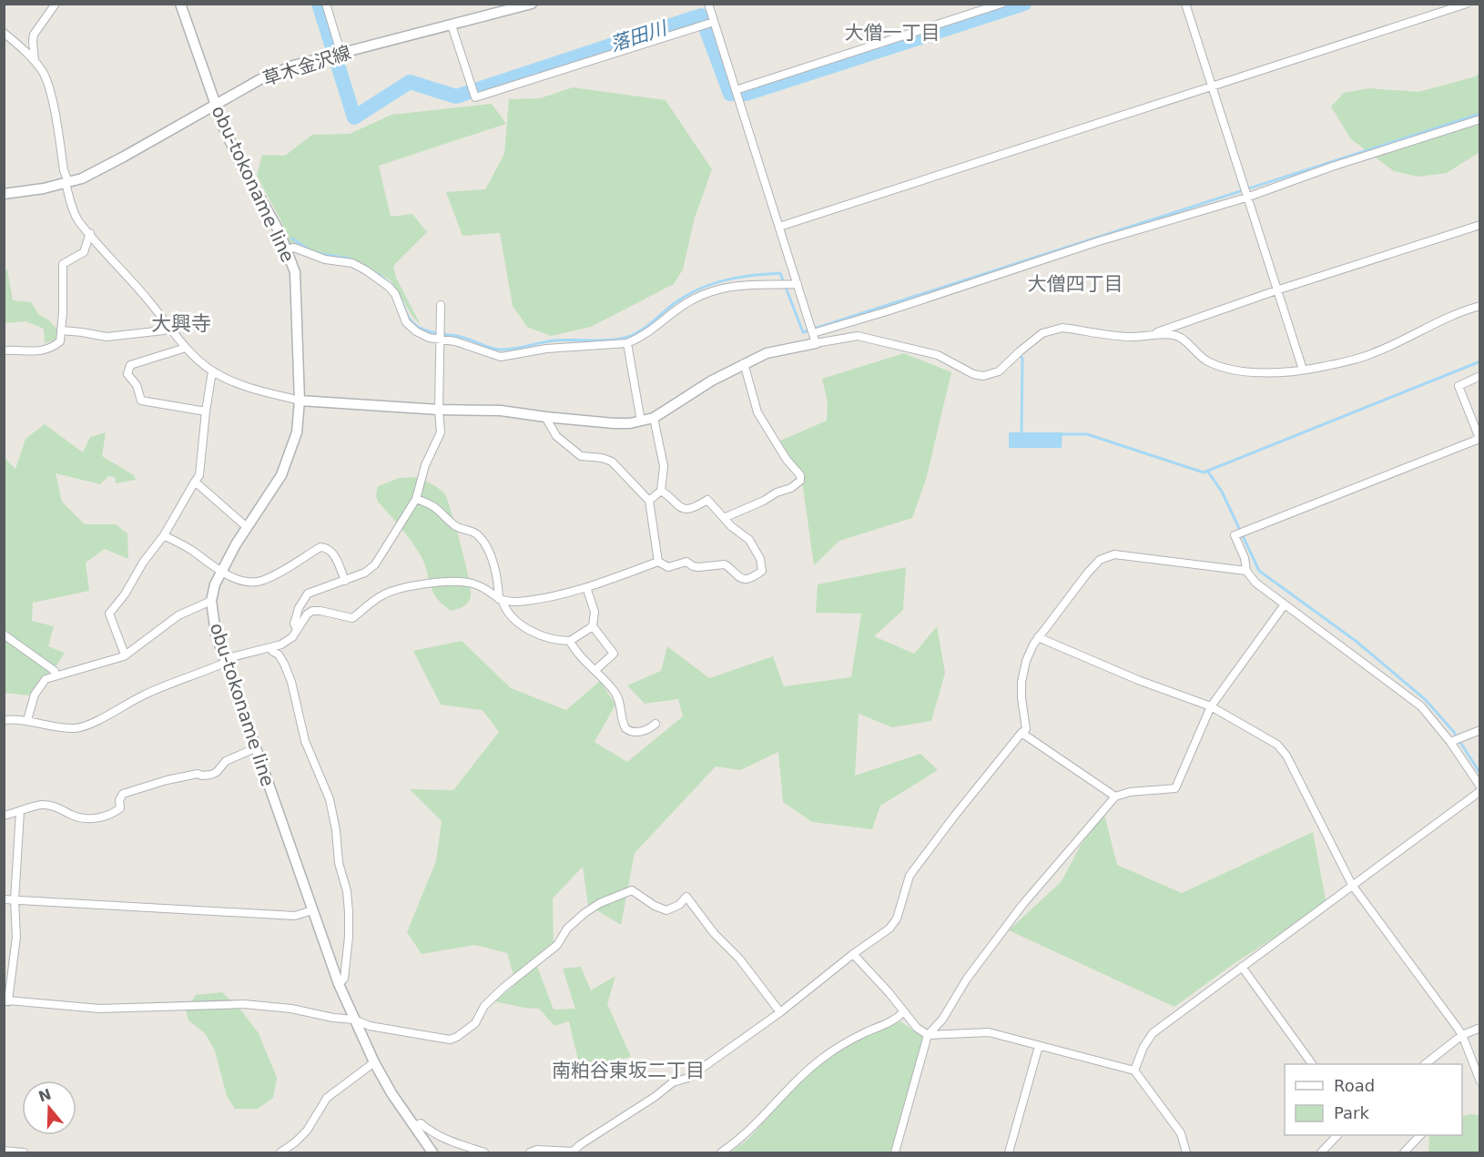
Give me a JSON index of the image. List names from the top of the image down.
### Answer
{
  "streets": {
    "main road": ["草木金沢線", "obu-tokoname line"]
  },
  "crossings": [
    ["草木金沢線", "obu-tokoname line"]
  ],
  "districts": [
    "大僧一丁目",
    "大僧四丁目",
    "大興寺",
    "南粕谷東坂二丁目"
  ],
  "water": ["落田川"],
  "legend": ["Road", "Park"],
  "north": "top"
}
